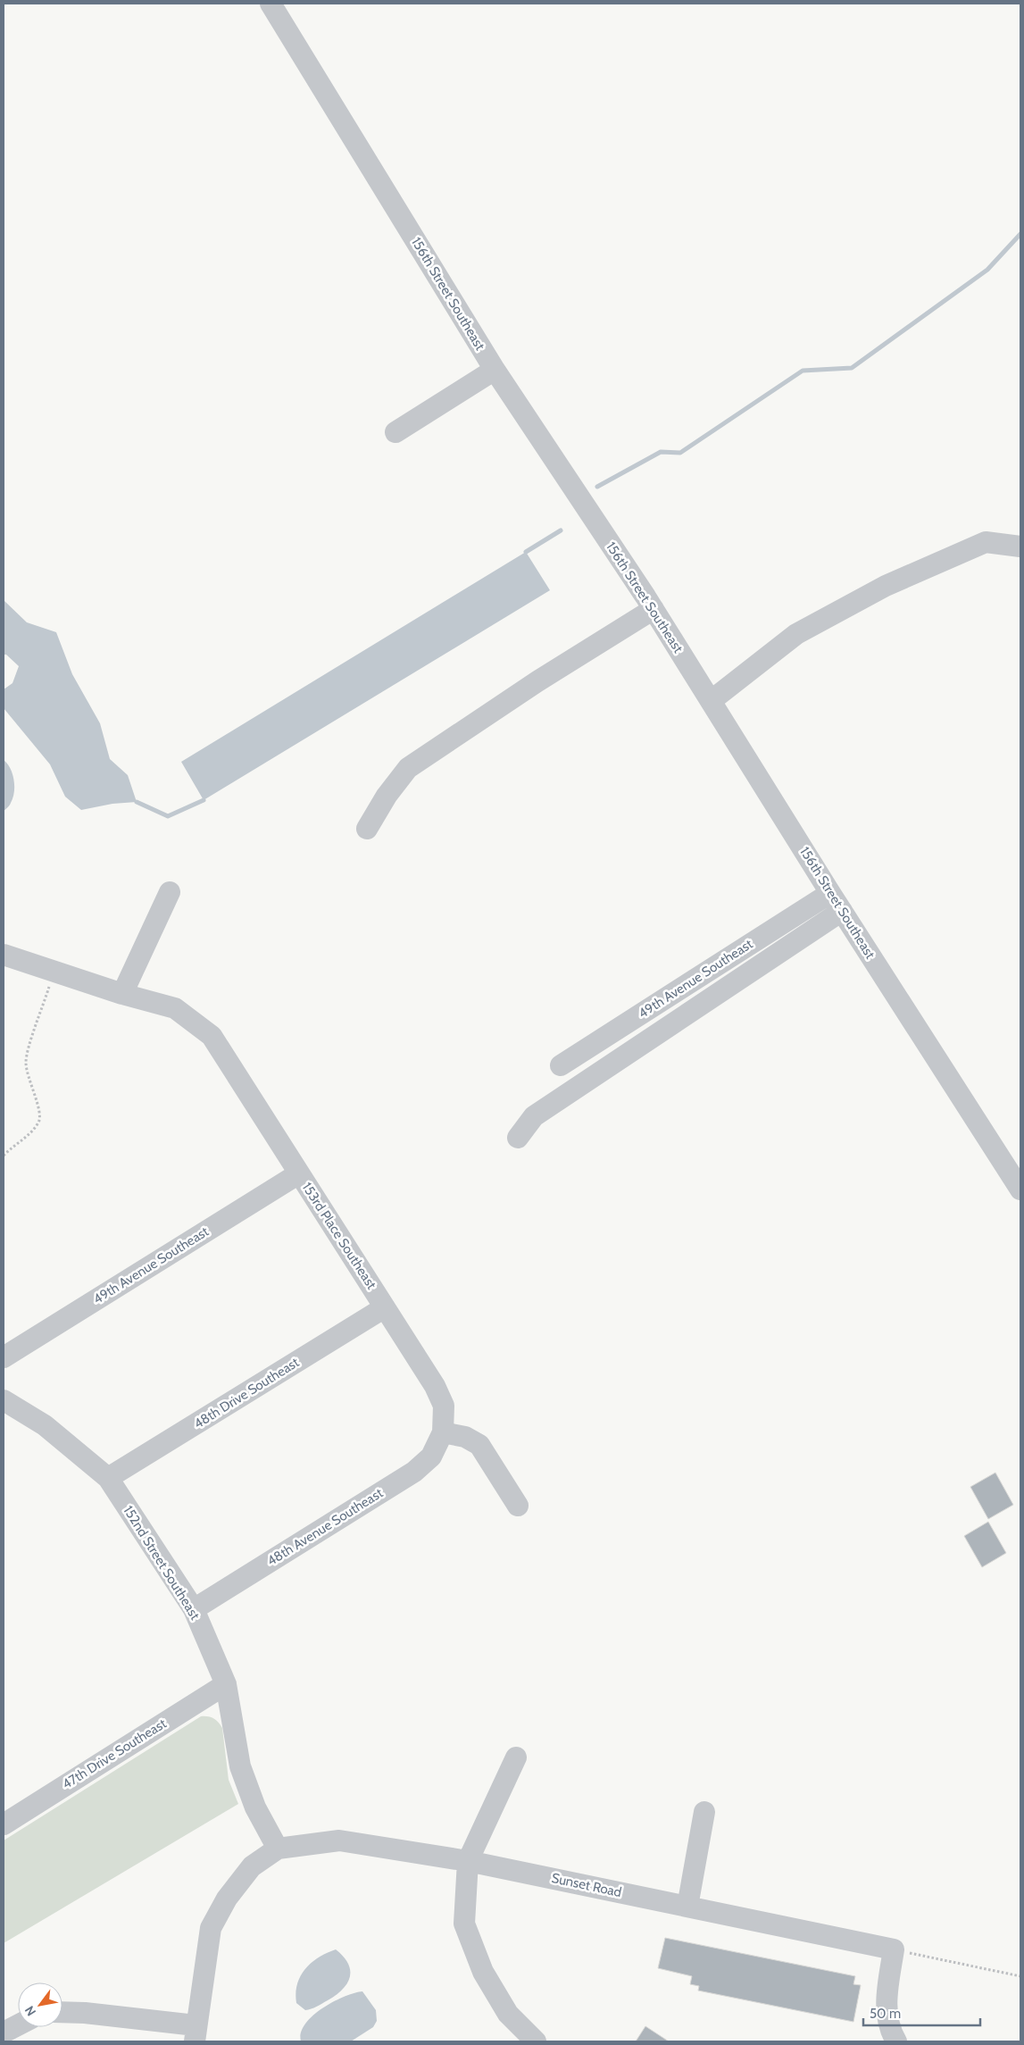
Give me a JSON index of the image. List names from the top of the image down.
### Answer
{
  "streets": {
    "street": [
      "156th Street Southeast",
      "49th Avenue Southeast",
      "153rd Place Southeast",
      "48th Drive Southeast",
      "48th Avenue Southeast",
      "152nd Street Southeast",
      "47th Drive Southeast",
      "Sunset Road"
    ]
  },
  "crossings": [
    ["156th Street Southeast", "49th Avenue Southeast"],
    ["49th Avenue Southeast", "153rd Place Southeast"],
    ["153rd Place Southeast", "48th Drive Southeast"],
    ["153rd Place Southeast", "48th Avenue Southeast"],
    ["48th Drive Southeast", "152nd Street Southeast"],
    ["48th Avenue Southeast", "152nd Street Southeast"],
    ["152nd Street Southeast", "47th Drive Southeast"],
    ["152nd Street Southeast", "Sunset Road"]
  ],
  "scale_bar": "50 m",
  "north": "bottom left"
}
